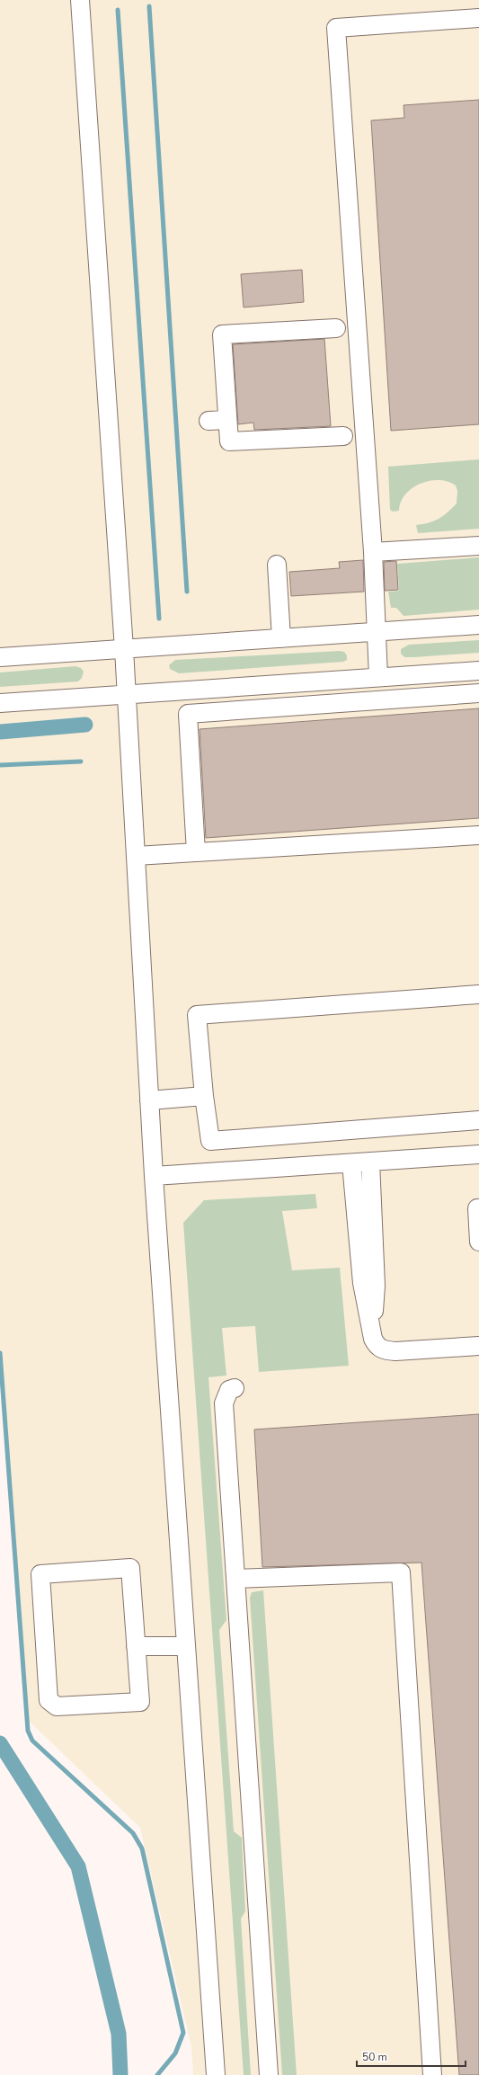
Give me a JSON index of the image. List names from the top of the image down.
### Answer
{
  "scale_bar": "50 m"
}
